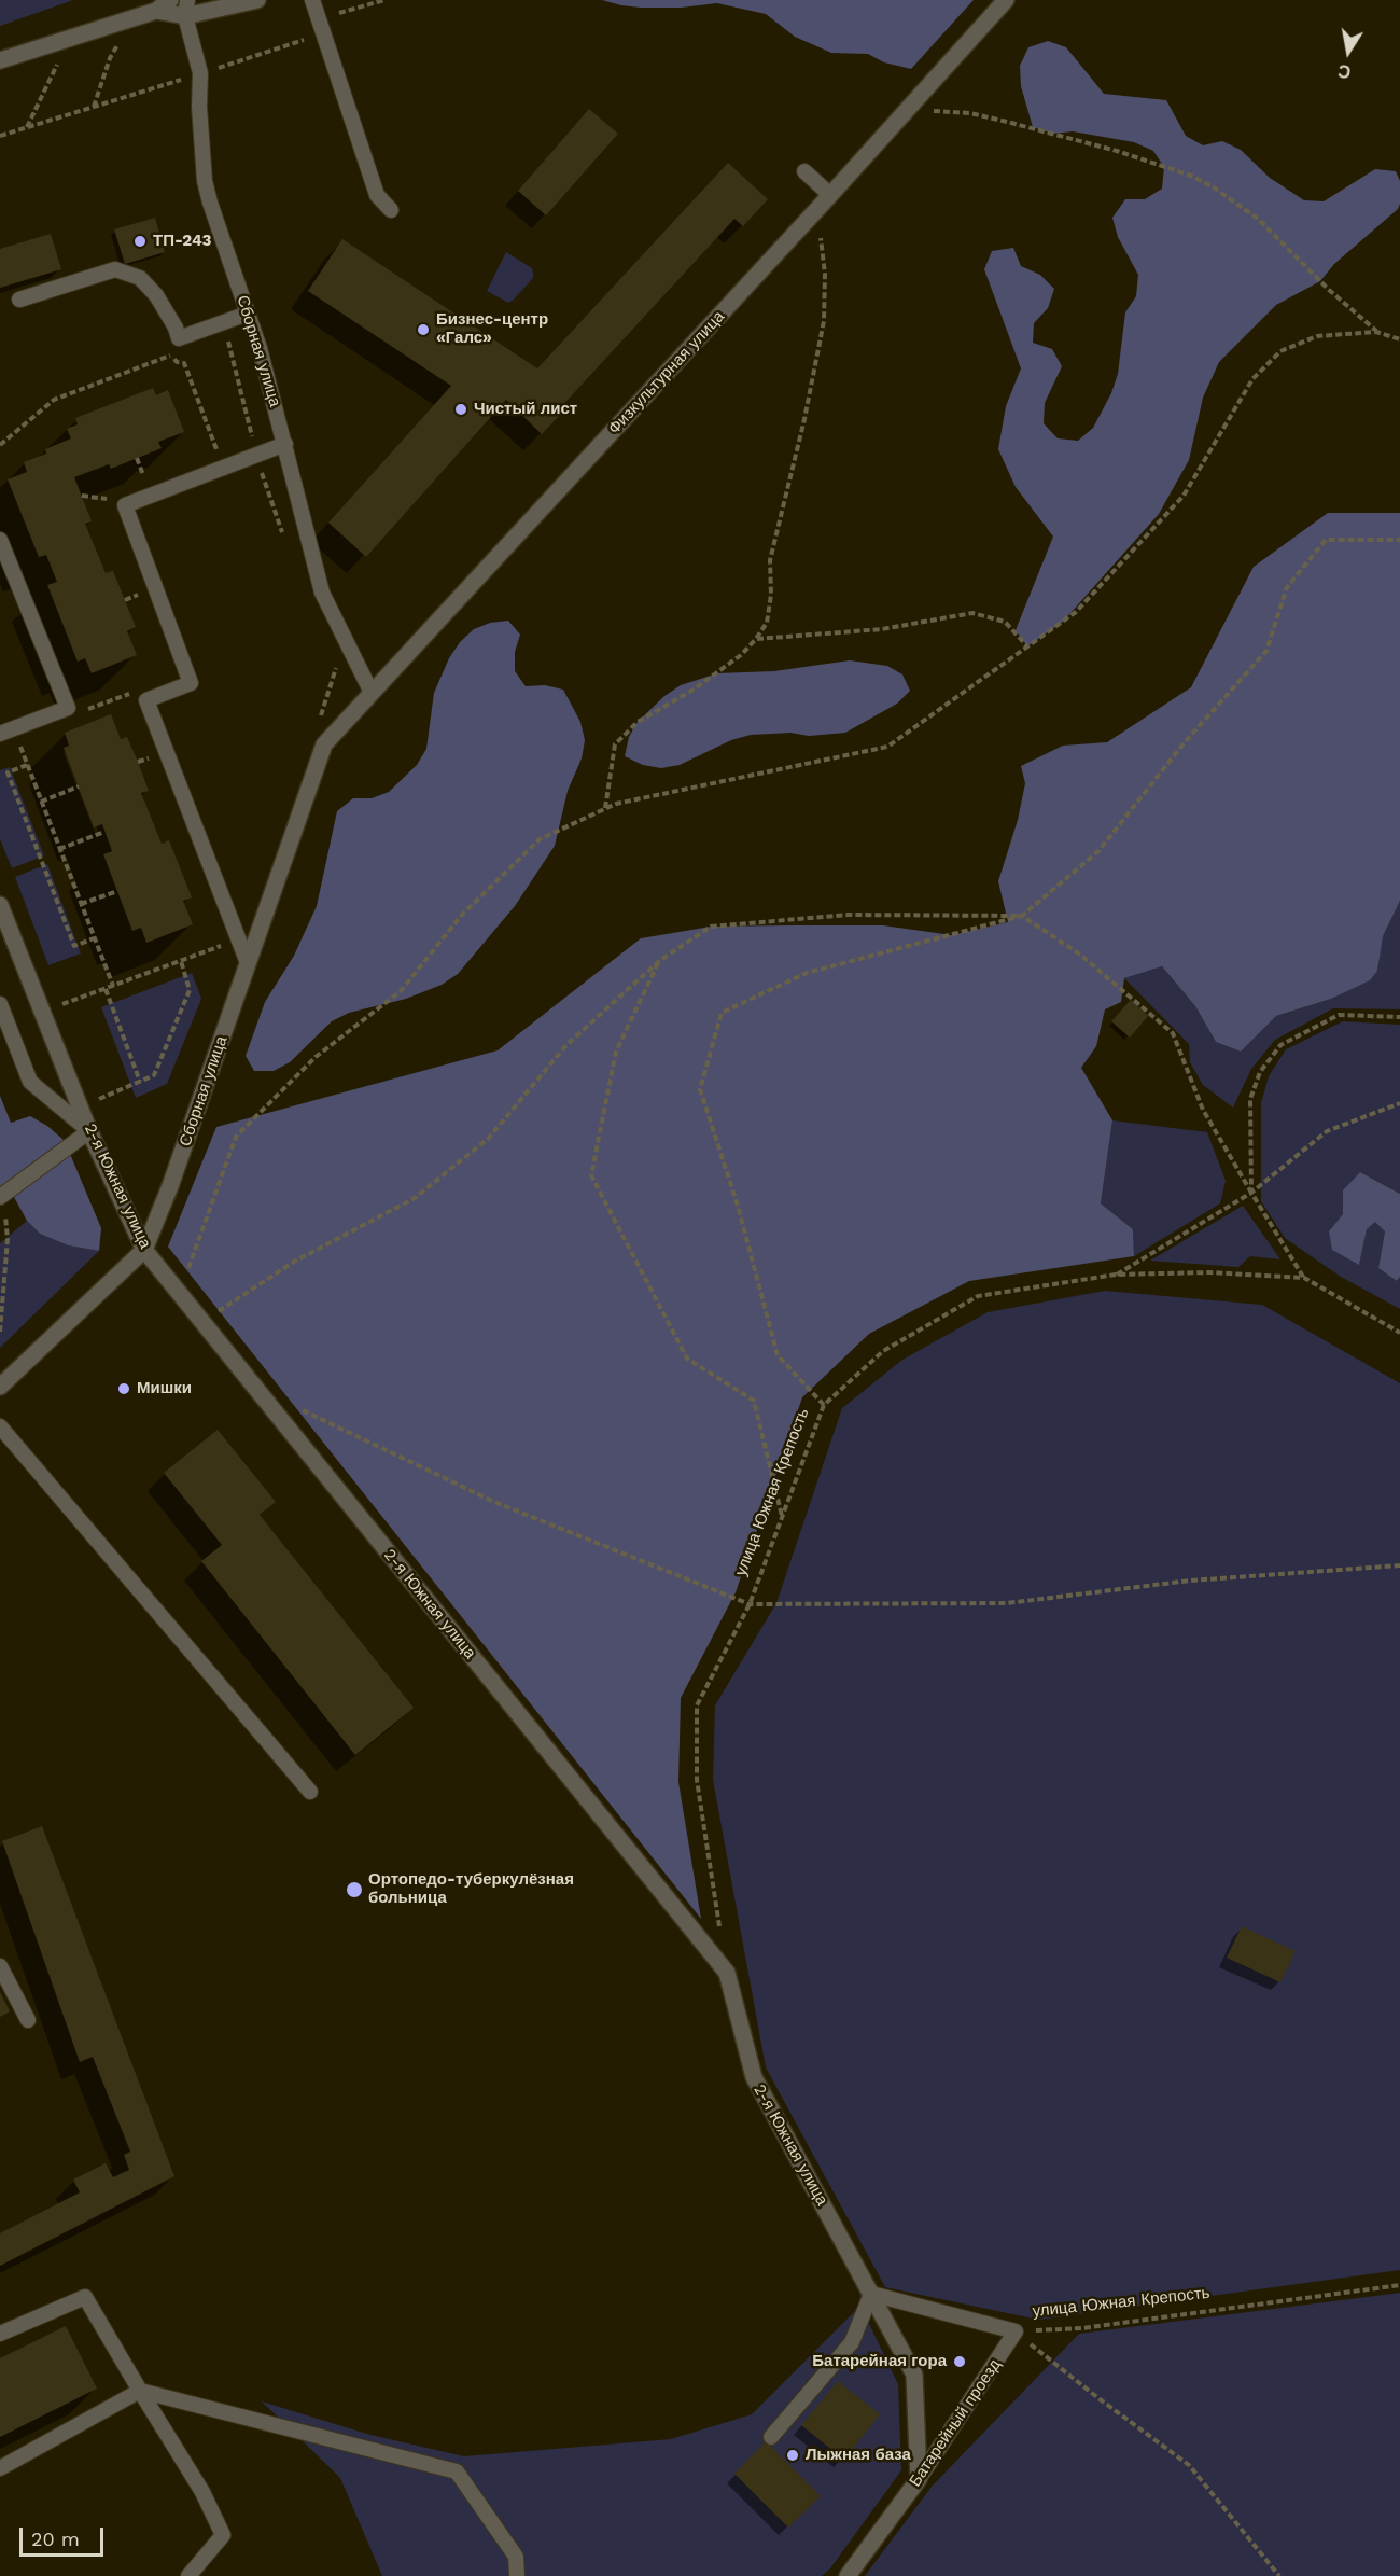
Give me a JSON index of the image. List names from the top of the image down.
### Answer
{
  "streets": {
    "street": [
      "Сборная улица",
      "Физкультурная улица",
      "2-я Южная улица",
      "Батарейный проезд"
    ],
    "lane": ["улица Южная Крепость"]
  },
  "crossings": [
    ["Сборная улица", "Физкультурная улица"],
    ["Сборная улица", "2-я Южная улица"],
    ["2-я Южная улица", "улица Южная Крепость"],
    ["2-я Южная улица", "Батарейный проезд"],
    ["улица Южная Крепость", "Батарейный проезд"]
  ],
  "places": [
    "ТП-243",
    "Бизнес-центр «Галс»",
    "Чистый лист",
    "Мишки",
    "Ортопедо-туберкулёзная больница",
    "Батарейная гора",
    "Лыжная база"
  ],
  "scale_bar": "20 m",
  "north": "bottom"
}
